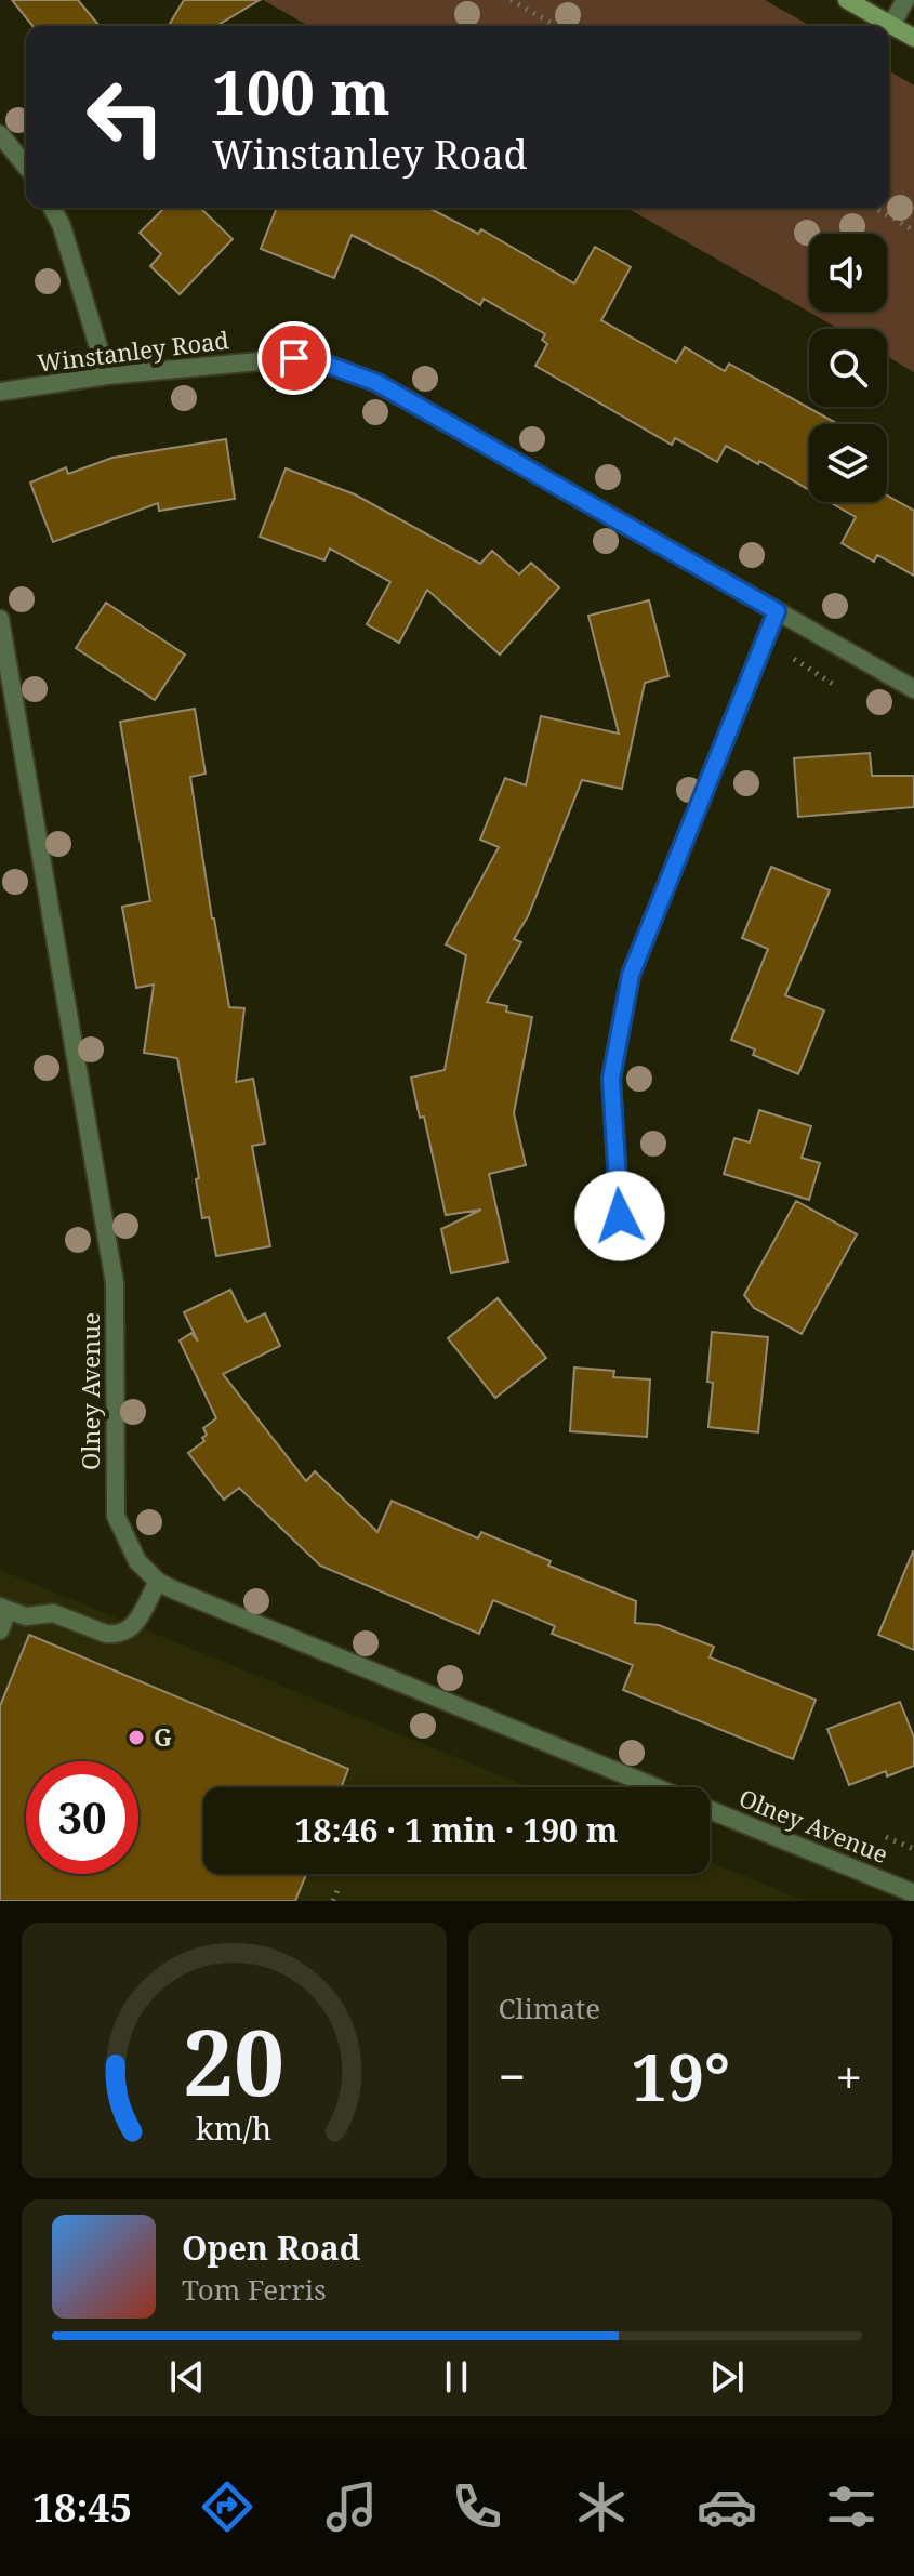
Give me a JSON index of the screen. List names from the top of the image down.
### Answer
{
  "streets": {
    "street": ["Winstanley Road", "Olney Avenue"]
  },
  "places": ["G"],
  "page": {
    "turn": ["100 m", "Winstanley Road"],
    "limit": "30",
    "trip": "18:46 · 1 min · 190 m",
    "tile": "Climate",
    "heat": ["−", "19°", "+"],
    "song": ["Open Road", "Tom Ferris"],
    "tabs": "18:45",
    "gauge": ["20", "km/h"]
  }
}
